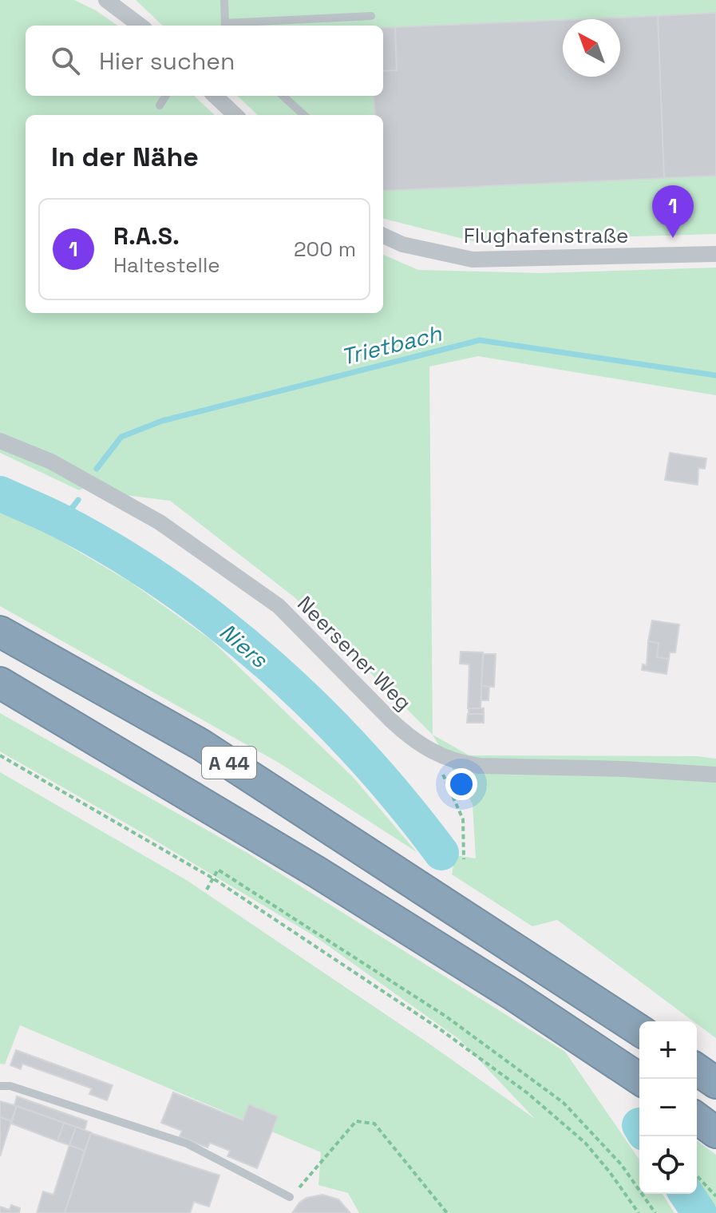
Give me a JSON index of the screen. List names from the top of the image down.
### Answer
{
  "streets": {
    "highway": ["A 44"],
    "street": ["Flughafenstraße", "Neersener Weg"]
  },
  "water": ["Trietbach", "Niers"],
  "north": "top left",
  "page": {
    "search": "Hier suchen",
    "heading": "In der Nähe",
    "pins": "1",
    "list": [
      {
        "mark": "1",
        "name": "R.A.S.",
        "note": "Haltestelle",
        "value": "200 m"
      }
    ],
    "map_buttons": ["+", "−"]
  }
}
